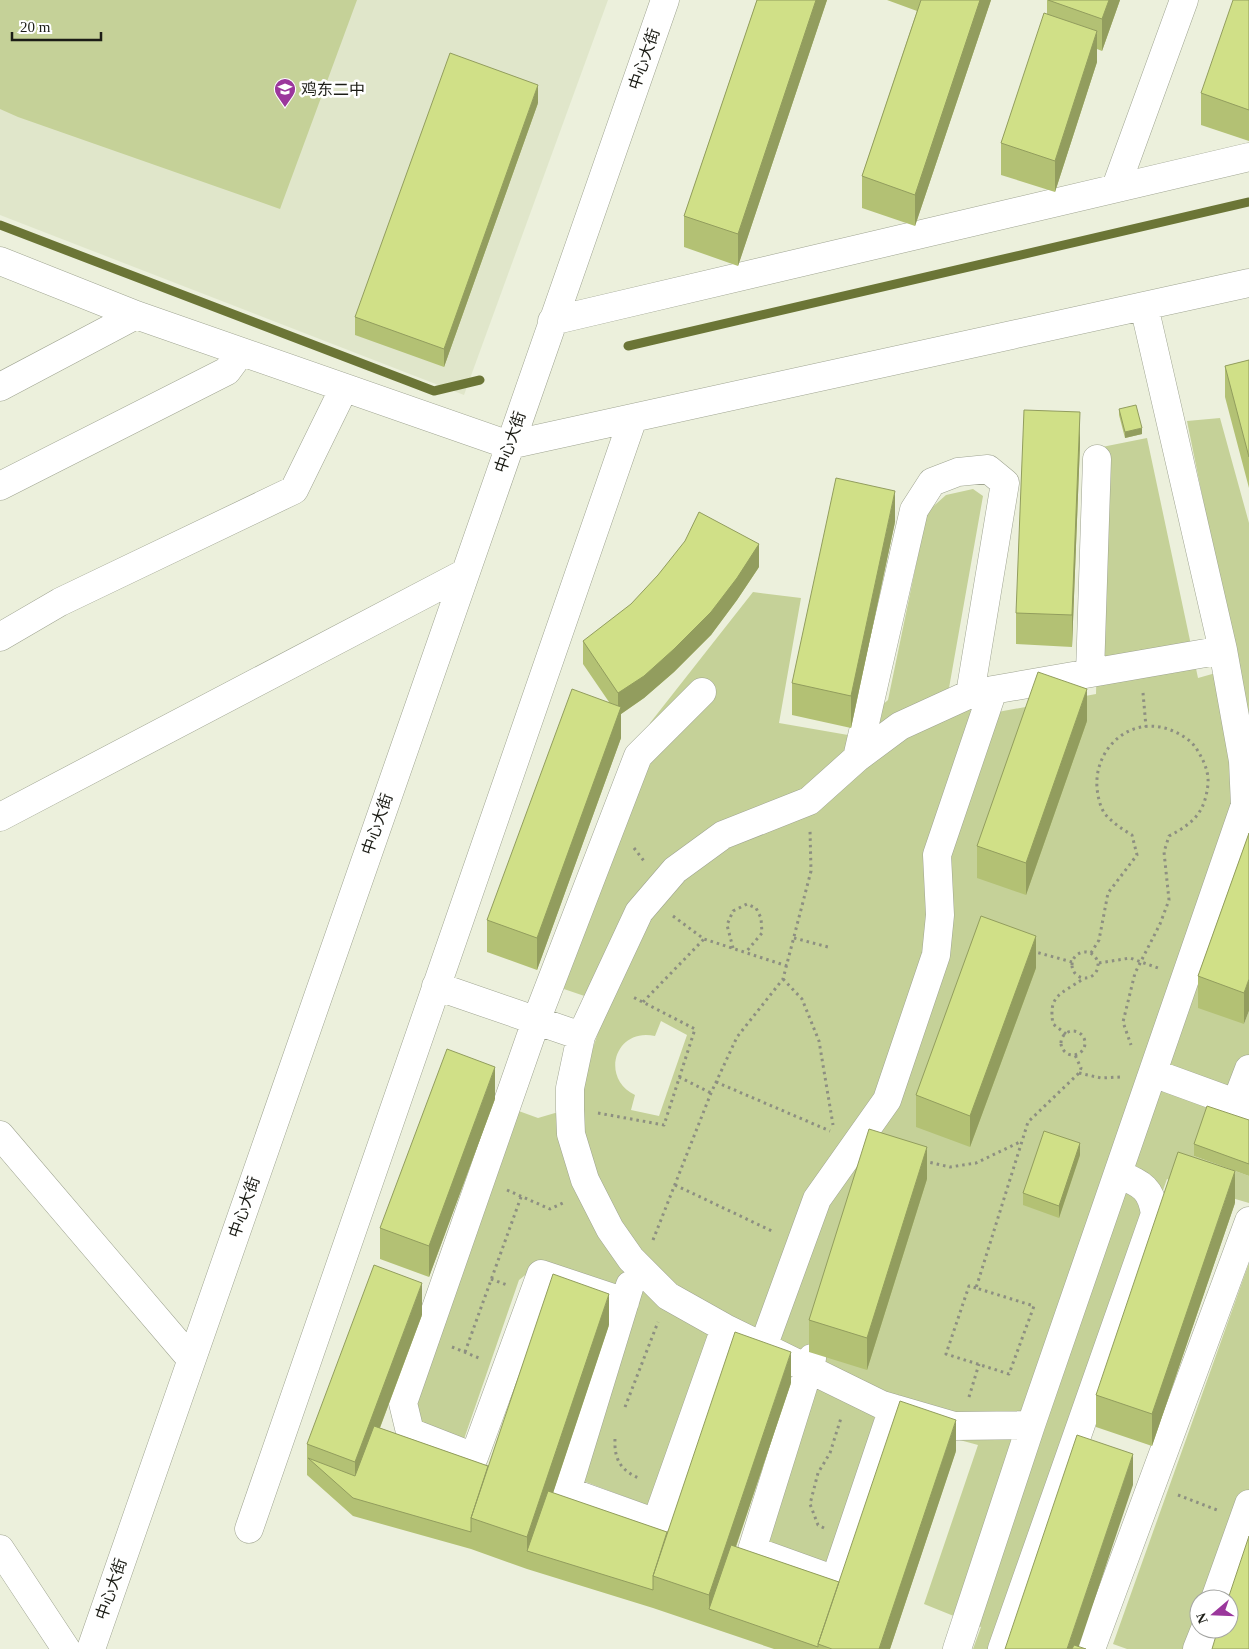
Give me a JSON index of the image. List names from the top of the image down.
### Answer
{
  "streets": {
    "street": ["中心大街"]
  },
  "places": {
    "school or university": ["鸡东二中"]
  },
  "scale_bar": "20 m",
  "north": "left"
}
